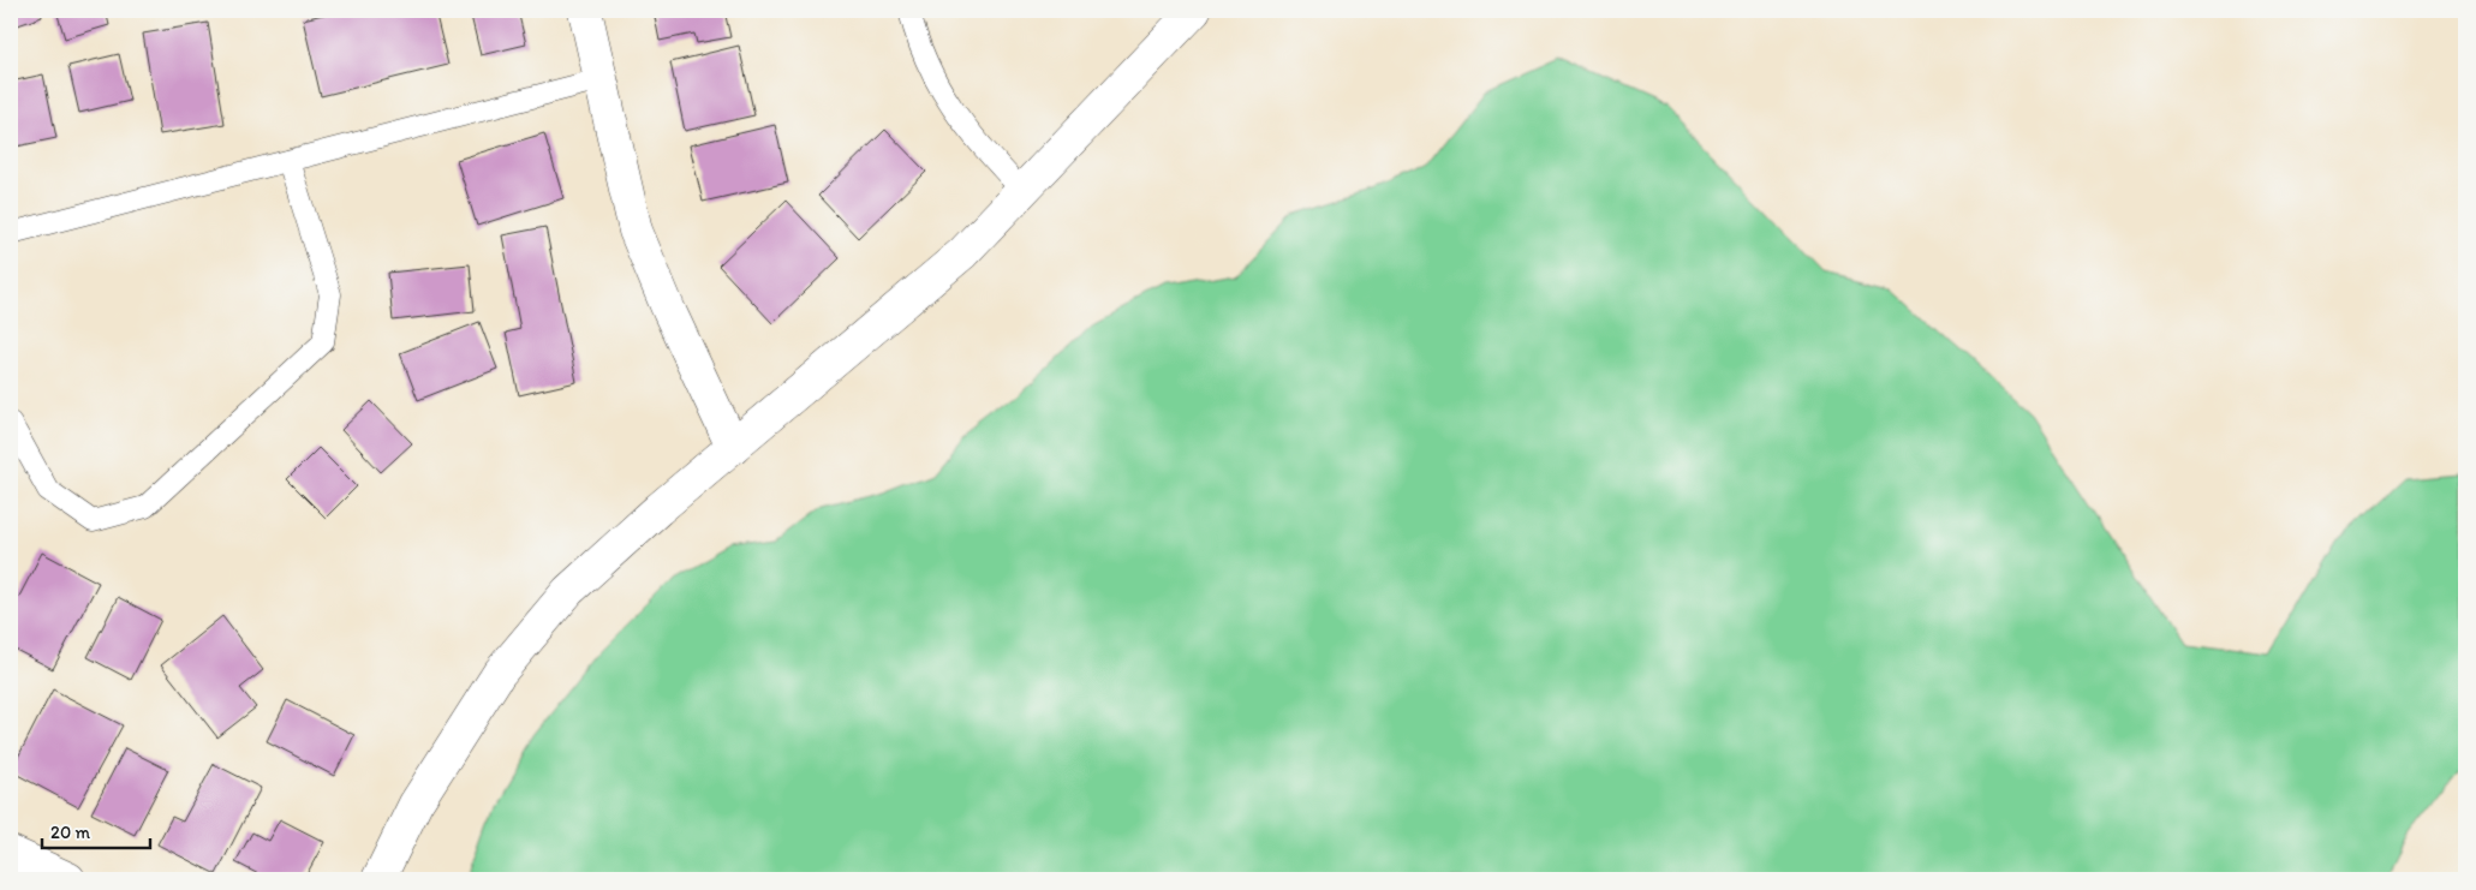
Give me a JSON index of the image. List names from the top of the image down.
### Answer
{
  "scale_bar": "20 m"
}
